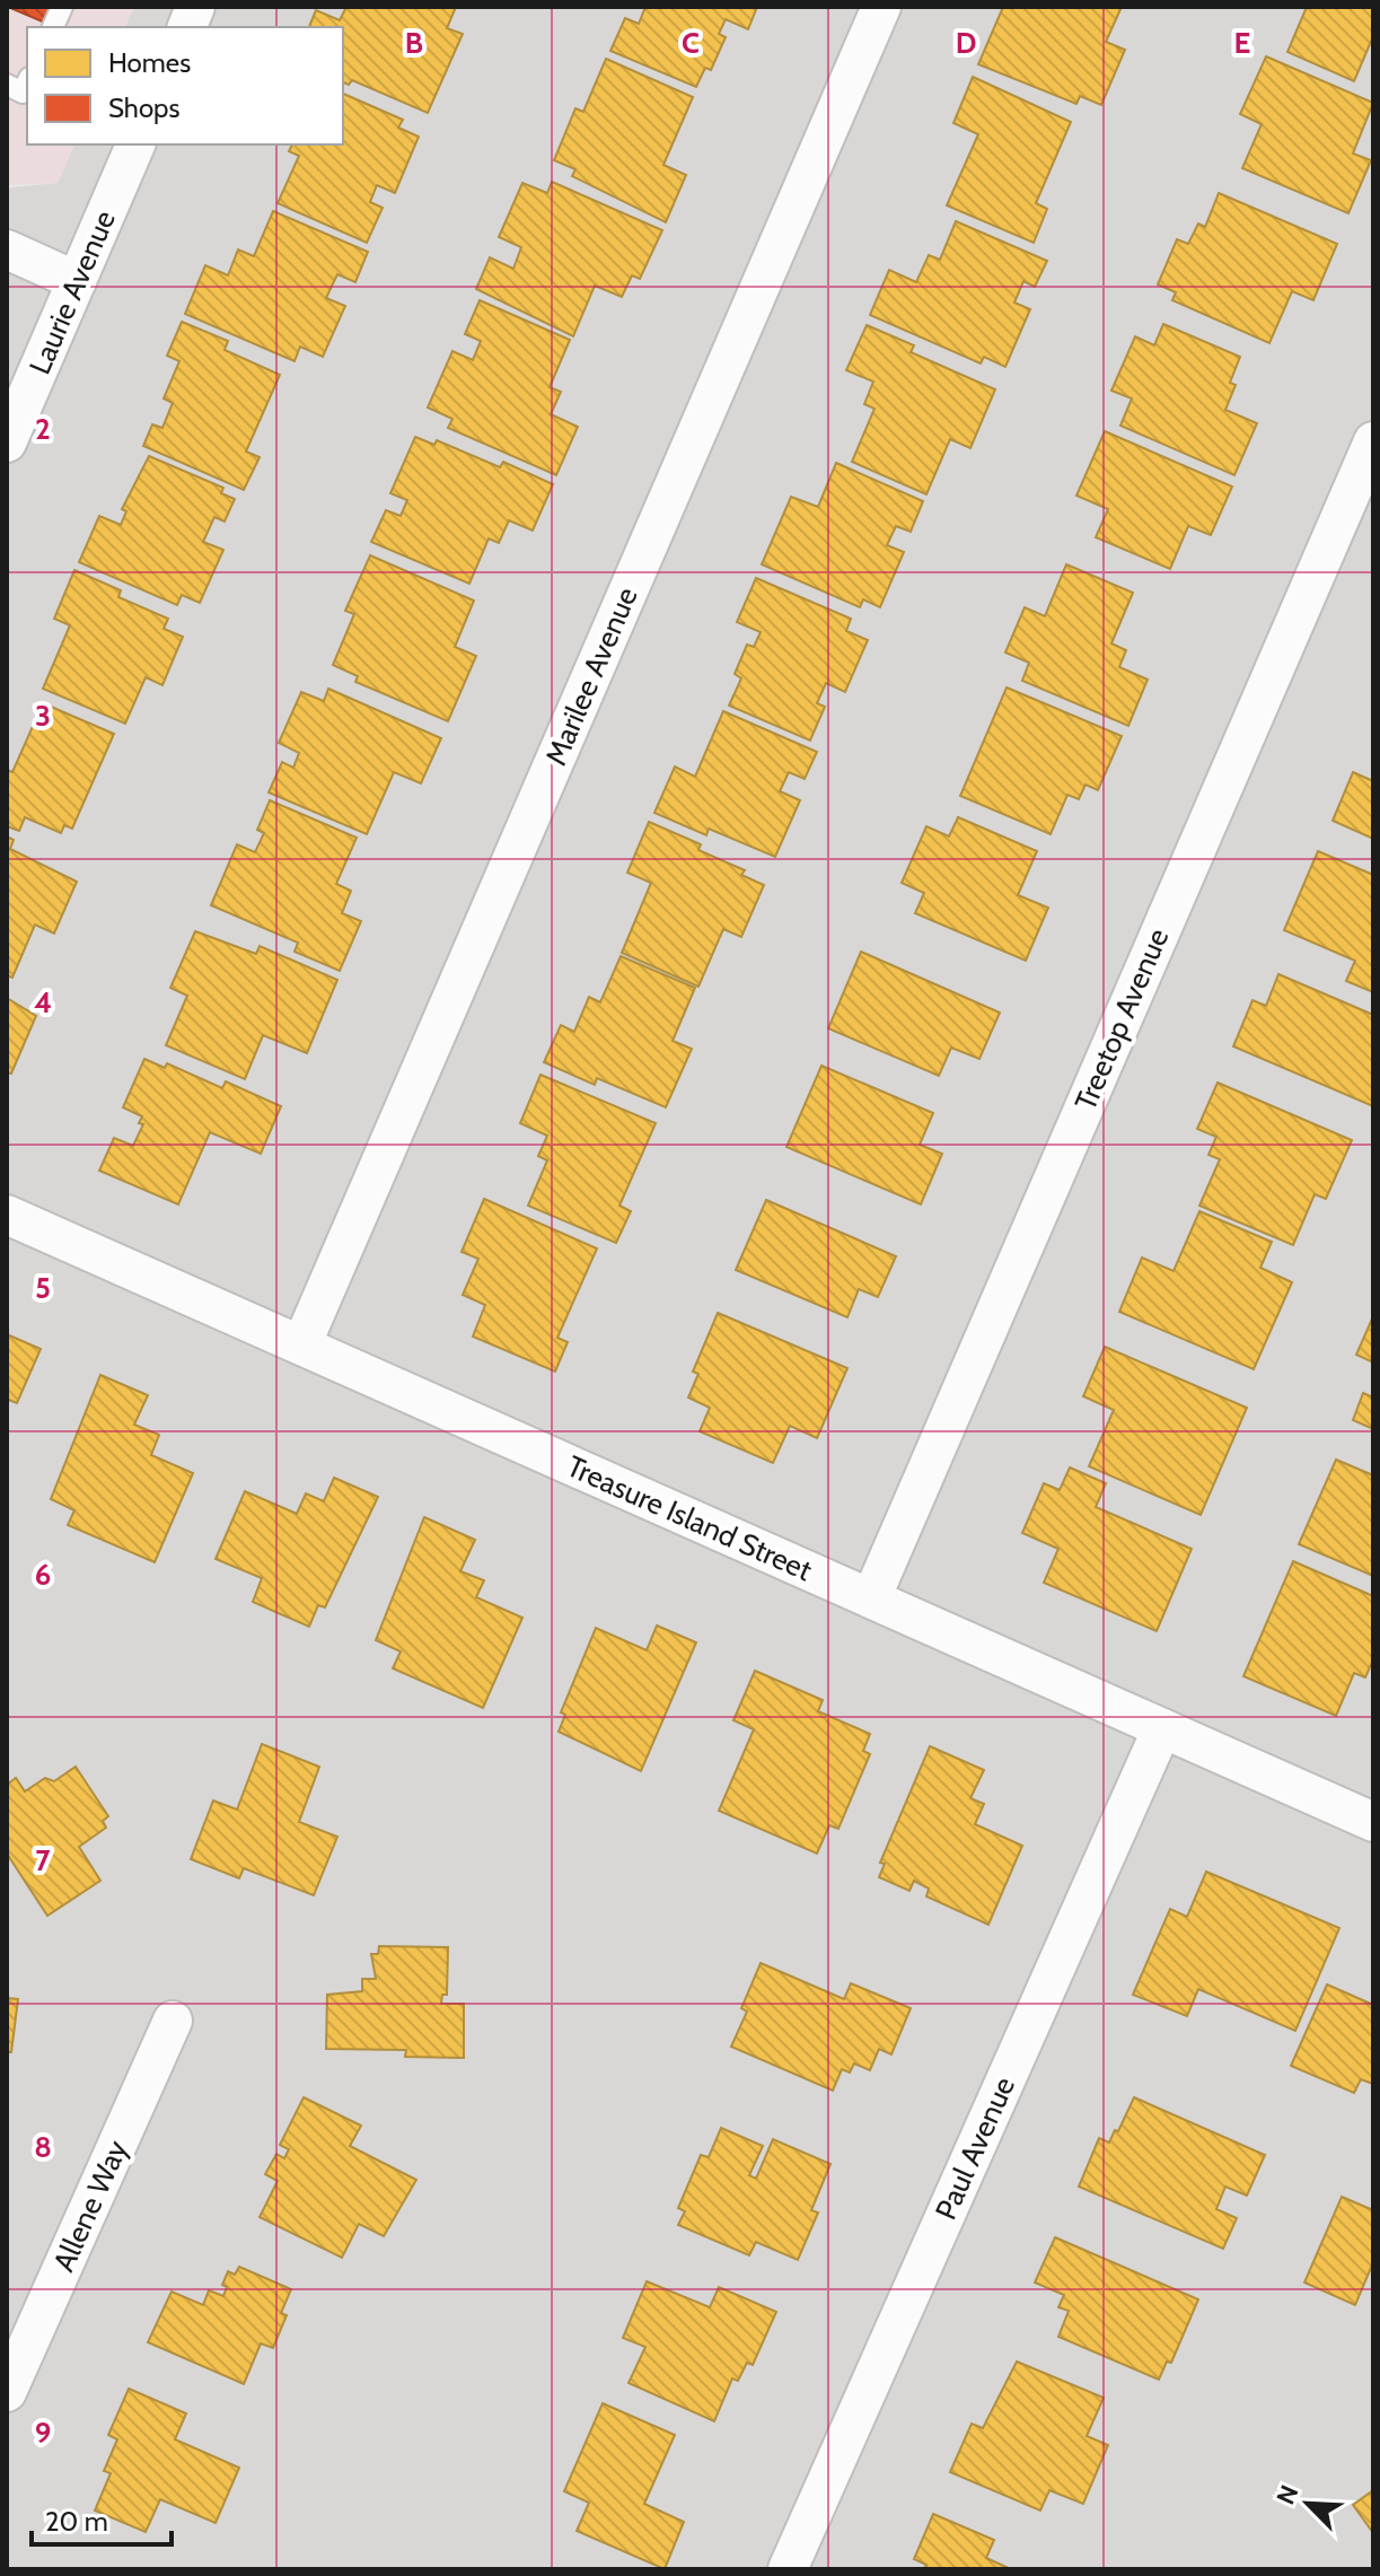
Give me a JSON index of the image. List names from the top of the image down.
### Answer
{
  "streets": {
    "street": [
      "Laurie Avenue",
      "Marilee Avenue",
      "Treetop Avenue",
      "Treasure Island Street",
      "Paul Avenue",
      "Allene Way"
    ]
  },
  "crossings": [
    ["Marilee Avenue", "Treasure Island Street"],
    ["Treetop Avenue", "Treasure Island Street"],
    ["Treasure Island Street", "Paul Avenue"]
  ],
  "legend": ["Homes", "Shops"],
  "scale_bar": "20 m",
  "north": "top left",
  "grid": {
    "columns": [
      "B",
      "C",
      "D",
      "E"
    ],
    "rows": [
      "2",
      "3",
      "4",
      "5",
      "6",
      "7",
      "8",
      "9"
    ]
  }
}
